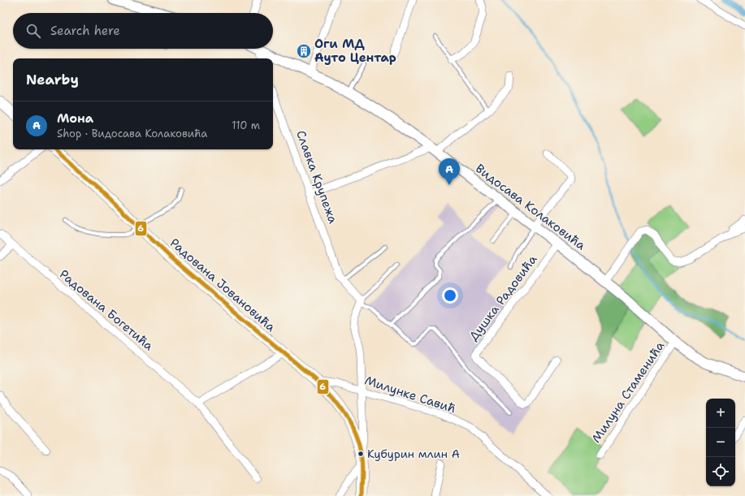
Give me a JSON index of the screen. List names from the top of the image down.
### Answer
{
  "streets": {
    "main road": ["Радована Јовановића"],
    "street": [
      "Славка Крупежа",
      "Видосава Колаковића",
      "Душка Радовића",
      "Радована Богетића",
      "Милуна Стаменића",
      "Милунке Савић"
    ]
  },
  "crossings": [
    ["Видосава Колаковића", "Душка Радовића"],
    ["Видосава Колаковића", "Милуна Стаменића"],
    ["Радована Јовановића", "Милунке Савић"]
  ],
  "places": {
    "building": ["Оги МД Ауто Центар"],
    "other": ["Кубурин млин А"]
  },
  "lines": ["transit line 6"],
  "page": {
    "search": "Search here",
    "heading": "Nearby",
    "list": [
      {
        "mark": "A",
        "name": "Мона",
        "note": "Shop · Видосава Колаковића",
        "value": "110 m"
      }
    ],
    "pins": "A",
    "map_buttons": ["+", "−"]
  }
}
